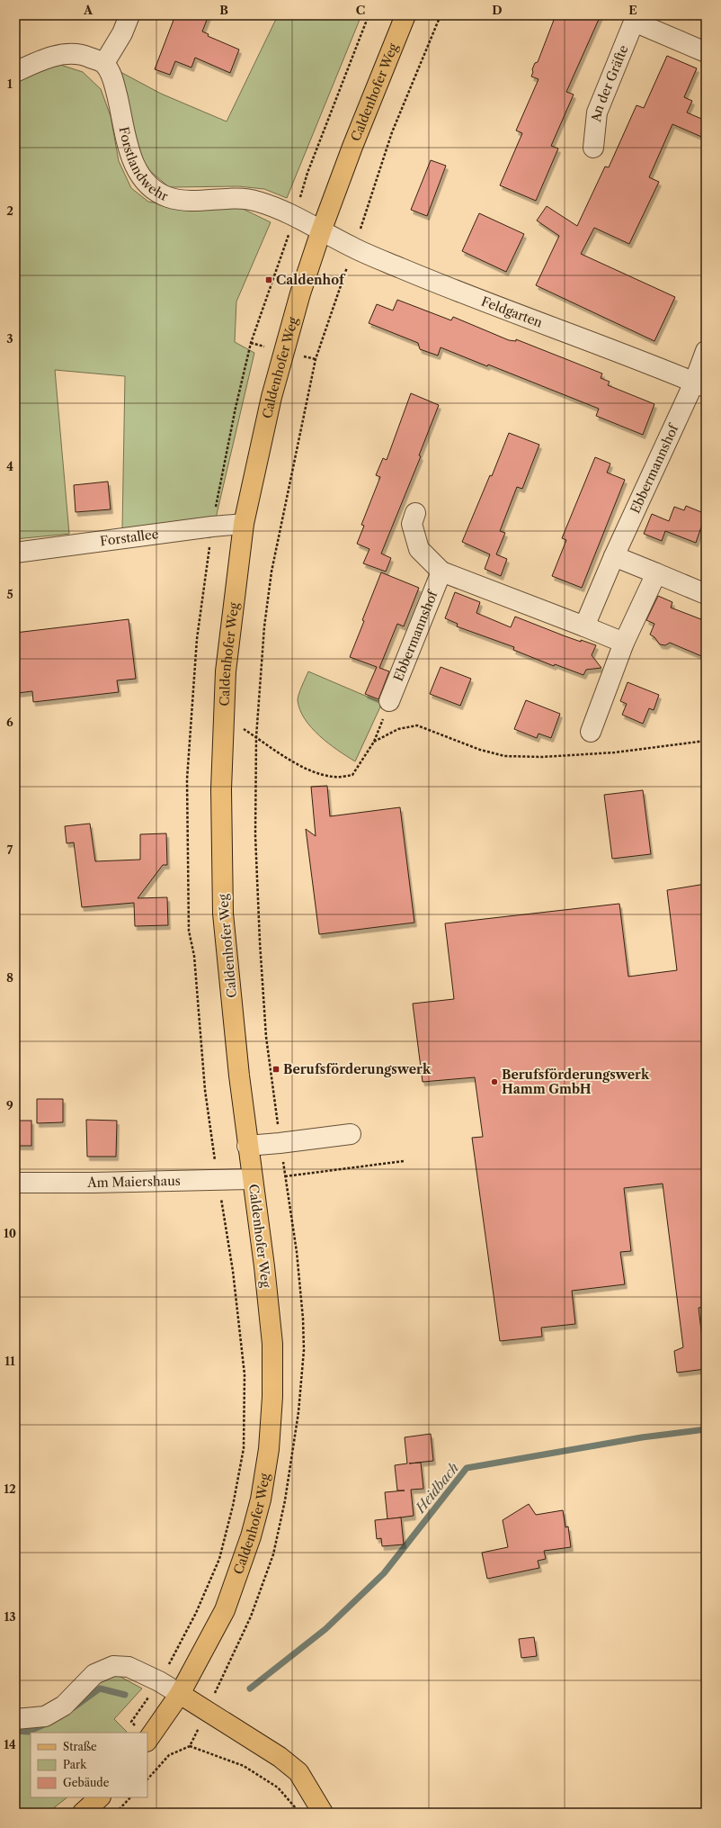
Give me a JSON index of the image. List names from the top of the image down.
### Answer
{
  "streets": {
    "main road": ["Caldenhofer Weg"],
    "street": [
      "An der Gräfte",
      "Forstlandwehr",
      "Feldgarten",
      "Ebbermannshof",
      "Forstallee",
      "Am Maiershaus"
    ]
  },
  "crossings": [
    ["Caldenhofer Weg", "Forstlandwehr"],
    ["Caldenhofer Weg", "Feldgarten"],
    ["Caldenhofer Weg", "Forstallee"],
    ["Caldenhofer Weg", "Am Maiershaus"],
    ["Forstlandwehr", "Feldgarten"],
    ["Feldgarten", "Ebbermannshof"]
  ],
  "water": ["Heidbach"],
  "places": {
    "transit": ["Caldenhof", "Berufsförderungswerk"],
    "other": ["Berufsförderungswerk Hamm GmbH"]
  },
  "legend": ["Straße", "Park", "Gebäude"],
  "grid": {
    "columns": [
      "A",
      "B",
      "C",
      "D",
      "E"
    ],
    "rows": [
      "1",
      "2",
      "3",
      "4",
      "5",
      "6",
      "7",
      "8",
      "9",
      "10",
      "11",
      "12",
      "13",
      "14"
    ]
  }
}
